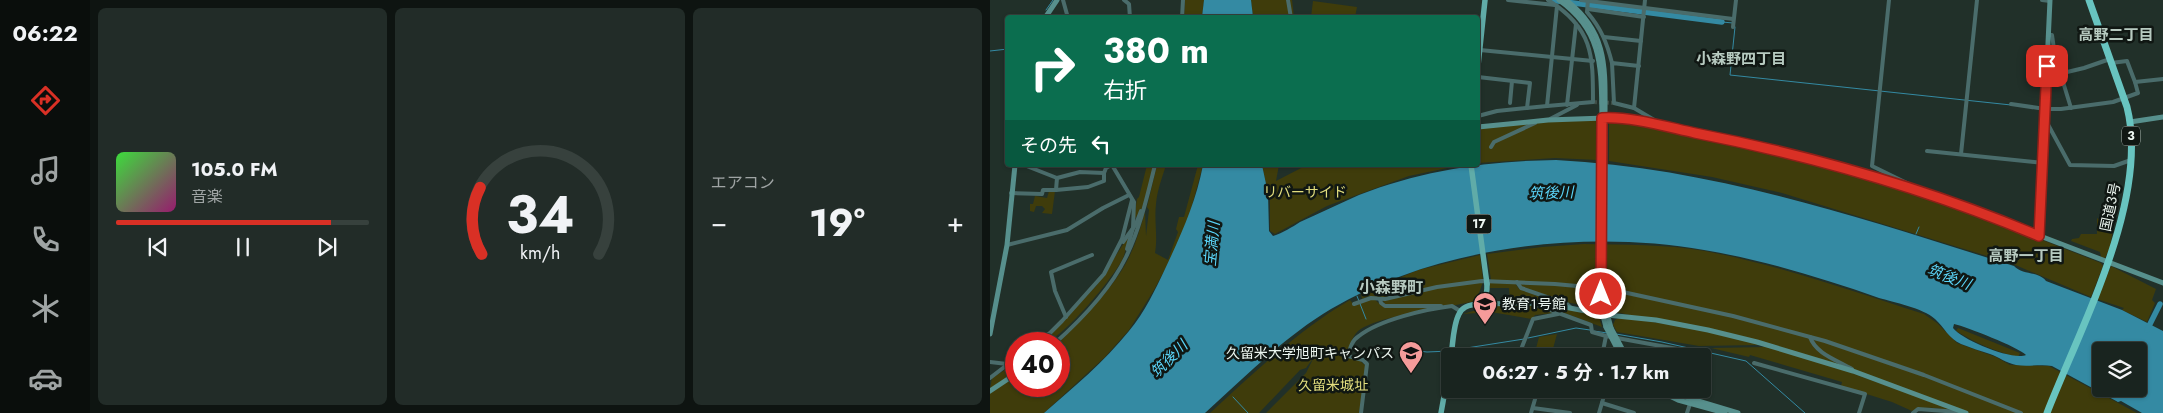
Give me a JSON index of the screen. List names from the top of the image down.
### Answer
{
  "streets": {
    "highway": ["3", "国道3号"],
    "main road": ["17"]
  },
  "districts": [
    "高野二丁目",
    "小森野四丁目",
    "高野一丁目",
    "小森野町"
  ],
  "water": ["筑後川", "宝満川"],
  "parks": ["リバーサイド", "久留米城址"],
  "places": {
    "school or university": ["教育１号館", "久留米大学旭町キャンパス"]
  },
  "page": {
    "tabs": "06:22",
    "tile": "エアコン",
    "turn": ["380 m", "右折"],
    "then": "その先",
    "song": ["105.0 FM", "音楽"],
    "heat": ["−", "19°", "+"],
    "limit": "40",
    "trip": "06:27 · 5 分 · 1.7 km",
    "gauge": ["34", "km/h"]
  }
}
